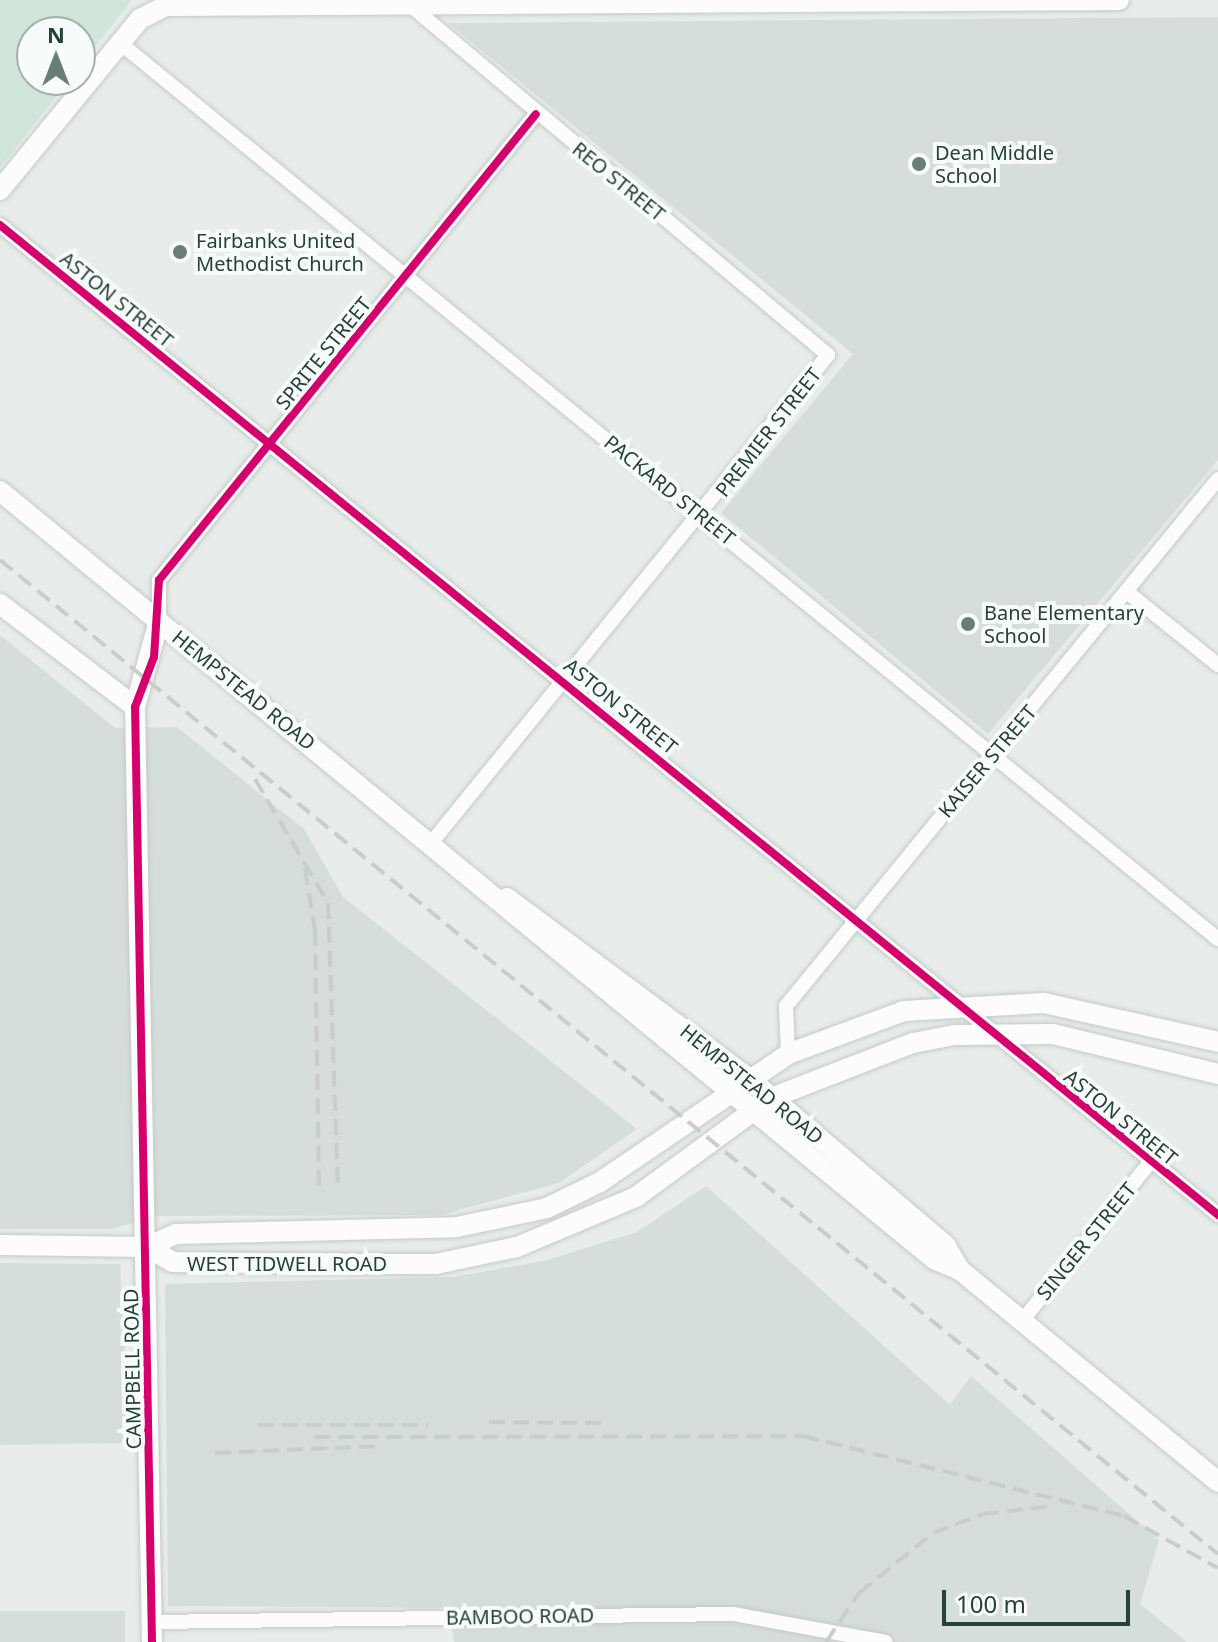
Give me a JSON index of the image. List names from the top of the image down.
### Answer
{
  "streets": {
    "main road": ["HEMPSTEAD ROAD", "WEST TIDWELL ROAD", "CAMPBELL ROAD"],
    "street": [
      "REO STREET",
      "ASTON STREET",
      "SPRITE STREET",
      "PREMIER STREET",
      "PACKARD STREET",
      "KAISER STREET",
      "SINGER STREET",
      "BAMBOO ROAD"
    ]
  },
  "crossings": [
    ["REO STREET", "SPRITE STREET"],
    ["REO STREET", "PREMIER STREET"],
    ["ASTON STREET", "SPRITE STREET"],
    ["ASTON STREET", "PREMIER STREET"],
    ["ASTON STREET", "KAISER STREET"],
    ["ASTON STREET", "SINGER STREET"],
    ["ASTON STREET", "WEST TIDWELL ROAD"],
    ["SPRITE STREET", "PACKARD STREET"],
    ["SPRITE STREET", "HEMPSTEAD ROAD"],
    ["SPRITE STREET", "CAMPBELL ROAD"],
    ["PREMIER STREET", "PACKARD STREET"],
    ["PREMIER STREET", "HEMPSTEAD ROAD"],
    ["PACKARD STREET", "KAISER STREET"],
    ["HEMPSTEAD ROAD", "SINGER STREET"],
    ["HEMPSTEAD ROAD", "WEST TIDWELL ROAD"],
    ["HEMPSTEAD ROAD", "CAMPBELL ROAD"],
    ["KAISER STREET", "WEST TIDWELL ROAD"],
    ["WEST TIDWELL ROAD", "CAMPBELL ROAD"],
    ["CAMPBELL ROAD", "BAMBOO ROAD"]
  ],
  "places": ["Dean Middle School", "Fairbanks United Methodist Church", "Bane Elementary School"],
  "scale_bar": "100 m",
  "north": "top"
}
